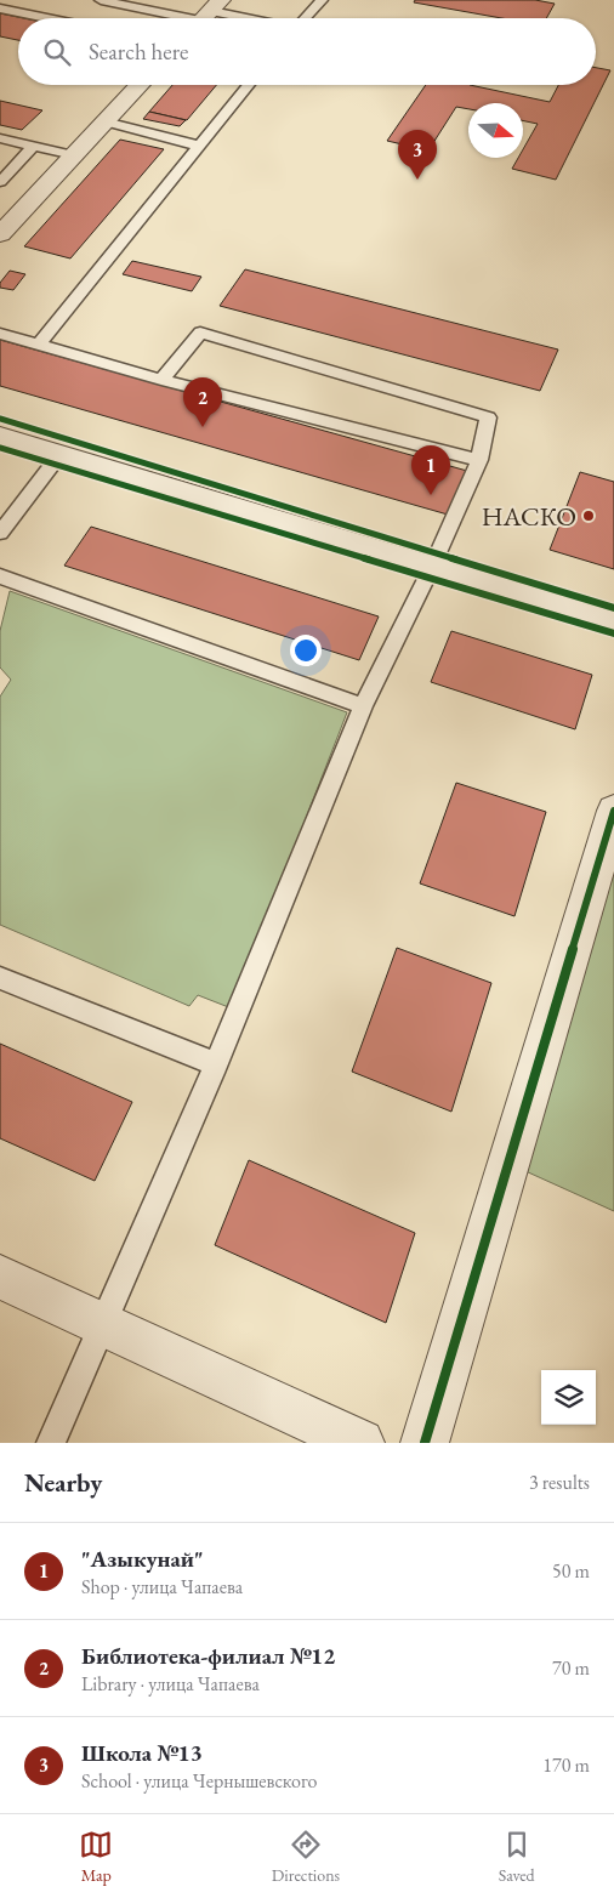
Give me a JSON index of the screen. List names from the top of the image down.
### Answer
{
  "places": ["НАСКО"],
  "north": "right",
  "page": {
    "search": "Search here",
    "pins": ["3", "2", "1"],
    "heading": ["Nearby", "3 results"],
    "list": [
      {
        "mark": "1",
        "name": "\"Азыкунай\"",
        "note": "Shop · улица Чапаева",
        "value": "50 m"
      },
      {
        "mark": "2",
        "name": "Библиотека-филиал №12",
        "note": "Library · улица Чапаева",
        "value": "70 m"
      },
      {
        "mark": "3",
        "name": "Школа №13",
        "note": "School · улица Чернышевского",
        "value": "170 m"
      }
    ],
    "nav": ["Map", "Directions", "Saved"]
  }
}
